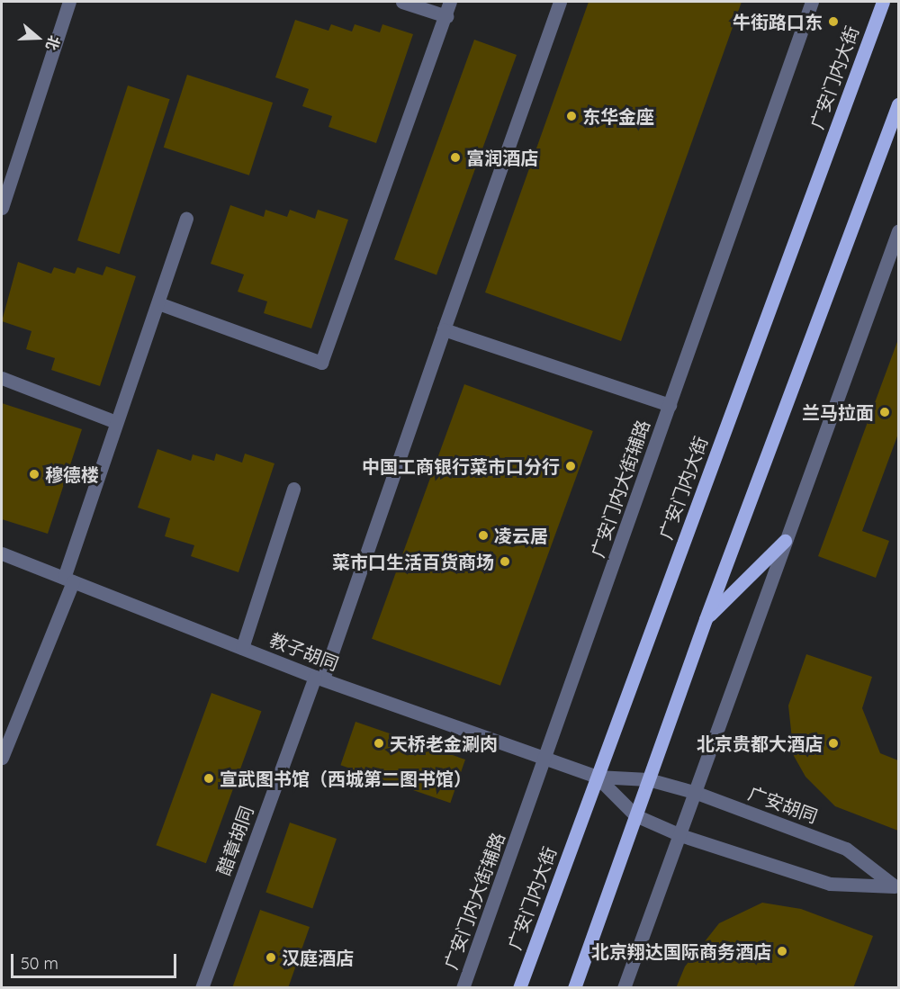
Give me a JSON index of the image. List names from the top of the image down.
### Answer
{
  "streets": {
    "main road": ["广安门内大街"],
    "street": [
      "广安门内大街辅路",
      "教子胡同",
      "广安胡同",
      "醋章胡同"
    ]
  },
  "crossings": [
    ["广安门内大街", "教子胡同"],
    ["广安门内大街", "广安胡同"],
    ["广安门内大街辅路", "教子胡同"],
    ["教子胡同", "广安胡同"],
    ["教子胡同", "醋章胡同"]
  ],
  "places": [
    "牛街路口东",
    "东华金座",
    "富润酒店",
    "兰马拉面",
    "中国工商银行菜市口分行",
    "穆德楼",
    "凌云居",
    "菜市口生活百货商场",
    "天桥老金涮肉",
    "北京贵都大酒店",
    "宣武图书馆（西城第二图书馆）",
    "北京翔达国际商务酒店",
    "汉庭酒店"
  ],
  "scale_bar": "50 m",
  "north": "right"
}
